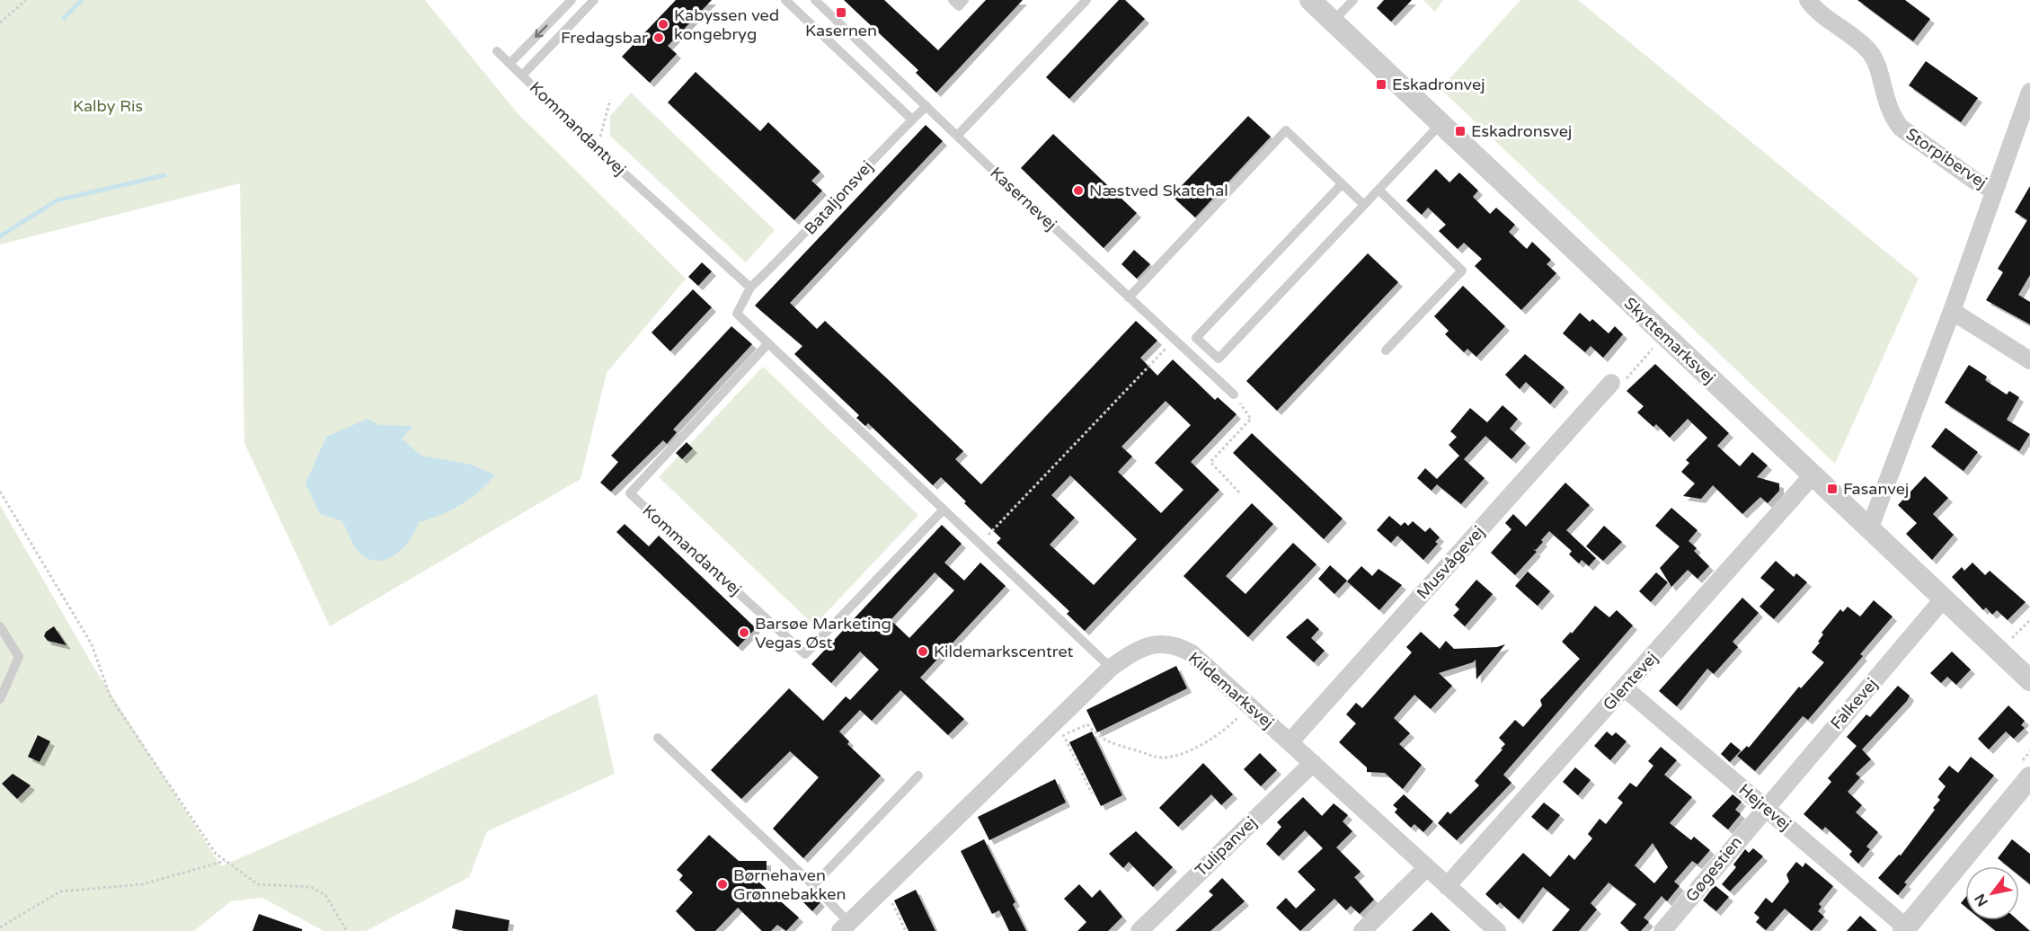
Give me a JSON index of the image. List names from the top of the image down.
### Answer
{
  "streets": {
    "street": [
      "Storpibervej",
      "Skyttemarksvej",
      "Musvågevej",
      "Glentevej",
      "Kildemarksvej",
      "Falkevej",
      "Hejrevej",
      "Tulipanvej",
      "Gøgestien"
    ],
    "lane": ["Kommandantvej", "Bataljonsvej", "Kasernevej"]
  },
  "crossings": [
    ["Kommandantvej", "Bataljonsvej"],
    ["Bataljonsvej", "Kasernevej"],
    ["Skyttemarksvej", "Glentevej"],
    ["Skyttemarksvej", "Falkevej"],
    ["Musvågevej", "Kildemarksvej"],
    ["Glentevej", "Kildemarksvej"],
    ["Glentevej", "Hejrevej"],
    ["Kildemarksvej", "Tulipanvej"],
    ["Falkevej", "Hejrevej"],
    ["Falkevej", "Gøgestien"],
    ["Hejrevej", "Gøgestien"]
  ],
  "parks": ["Kalby Ris"],
  "places": {
    "transit": [
      "Kasernen",
      "Eskadronvej",
      "Eskadronsvej",
      "Fasanvej"
    ],
    "other": [
      "Kabyssen ved kongebryg",
      "Fredagsbar",
      "Næstved Skatehal",
      "Barsøe Marketing Vegas Øst",
      "Kildemarkscentret",
      "Børnehaven Grønnebakken"
    ]
  },
  "north": "bottom left"
}
